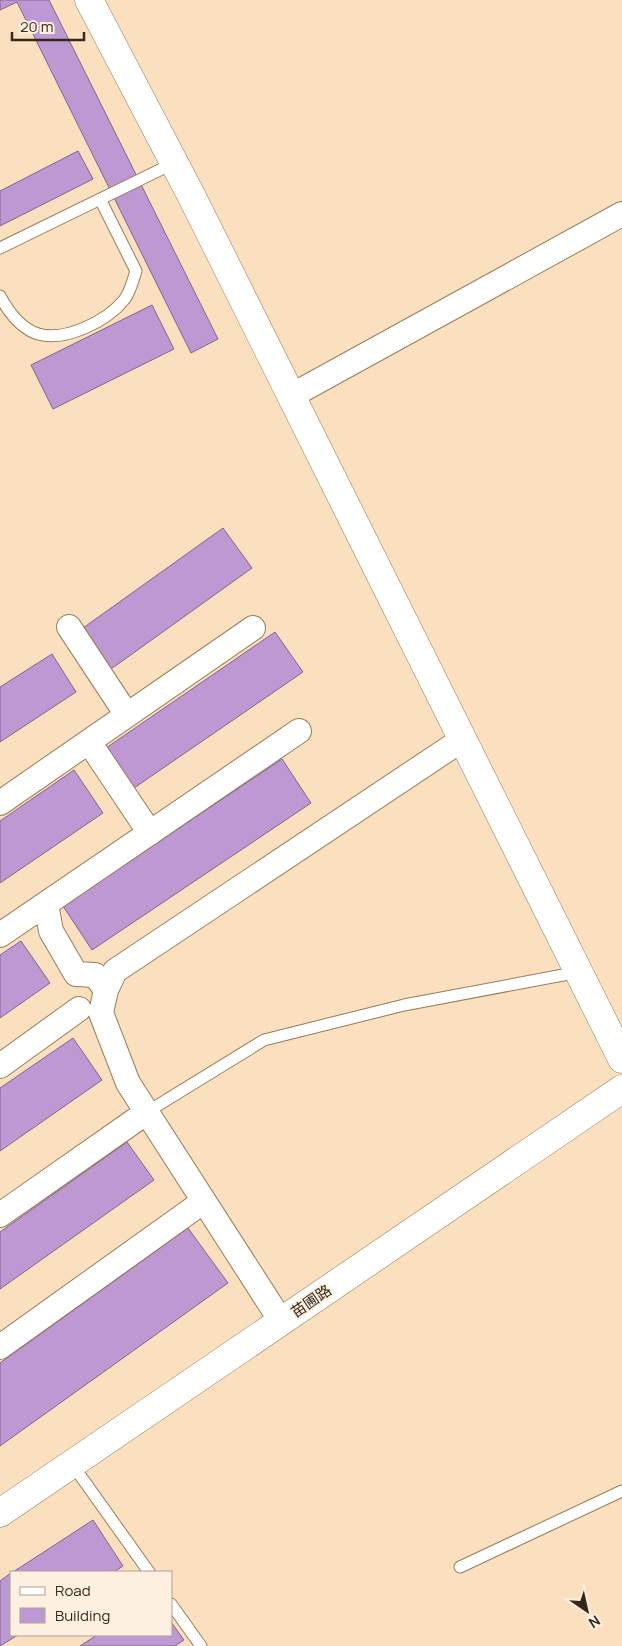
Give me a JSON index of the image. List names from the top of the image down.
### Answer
{
  "streets": {
    "main road": ["苗圃路"]
  },
  "legend": ["Road", "Building"],
  "scale_bar": "20 m",
  "north": "bottom right"
}
